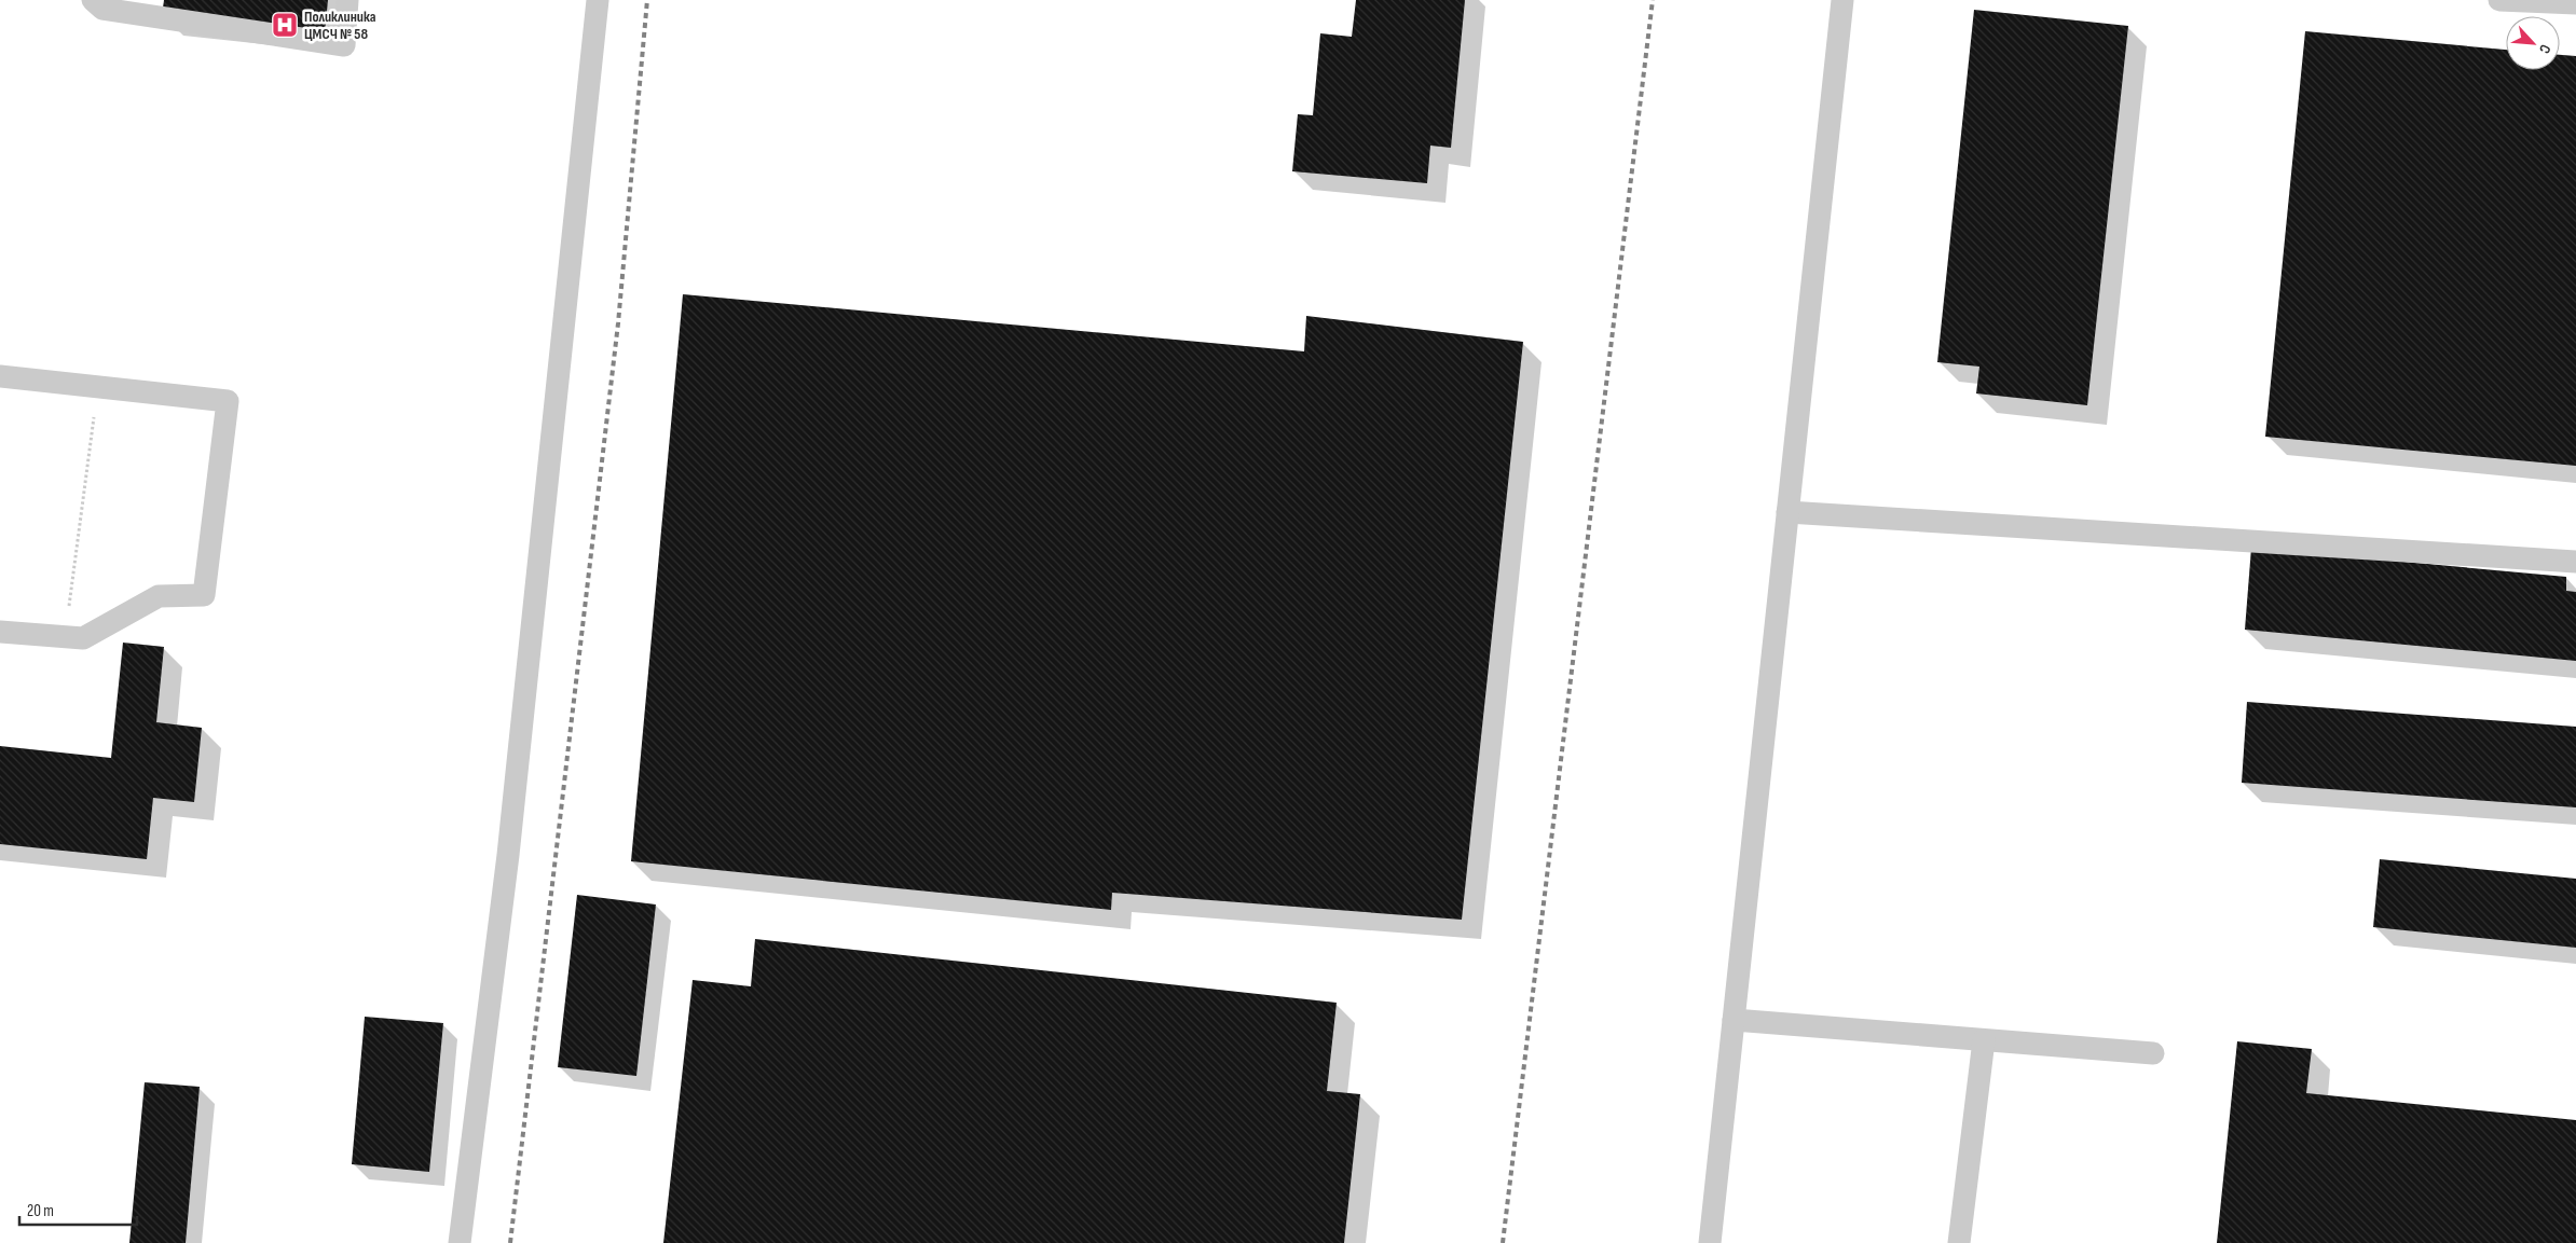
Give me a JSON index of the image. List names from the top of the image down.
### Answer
{
  "places": {
    "hospital": ["Поликлиника ЦМСЧ № 58"]
  },
  "scale_bar": "20 m",
  "north": "bottom right"
}
